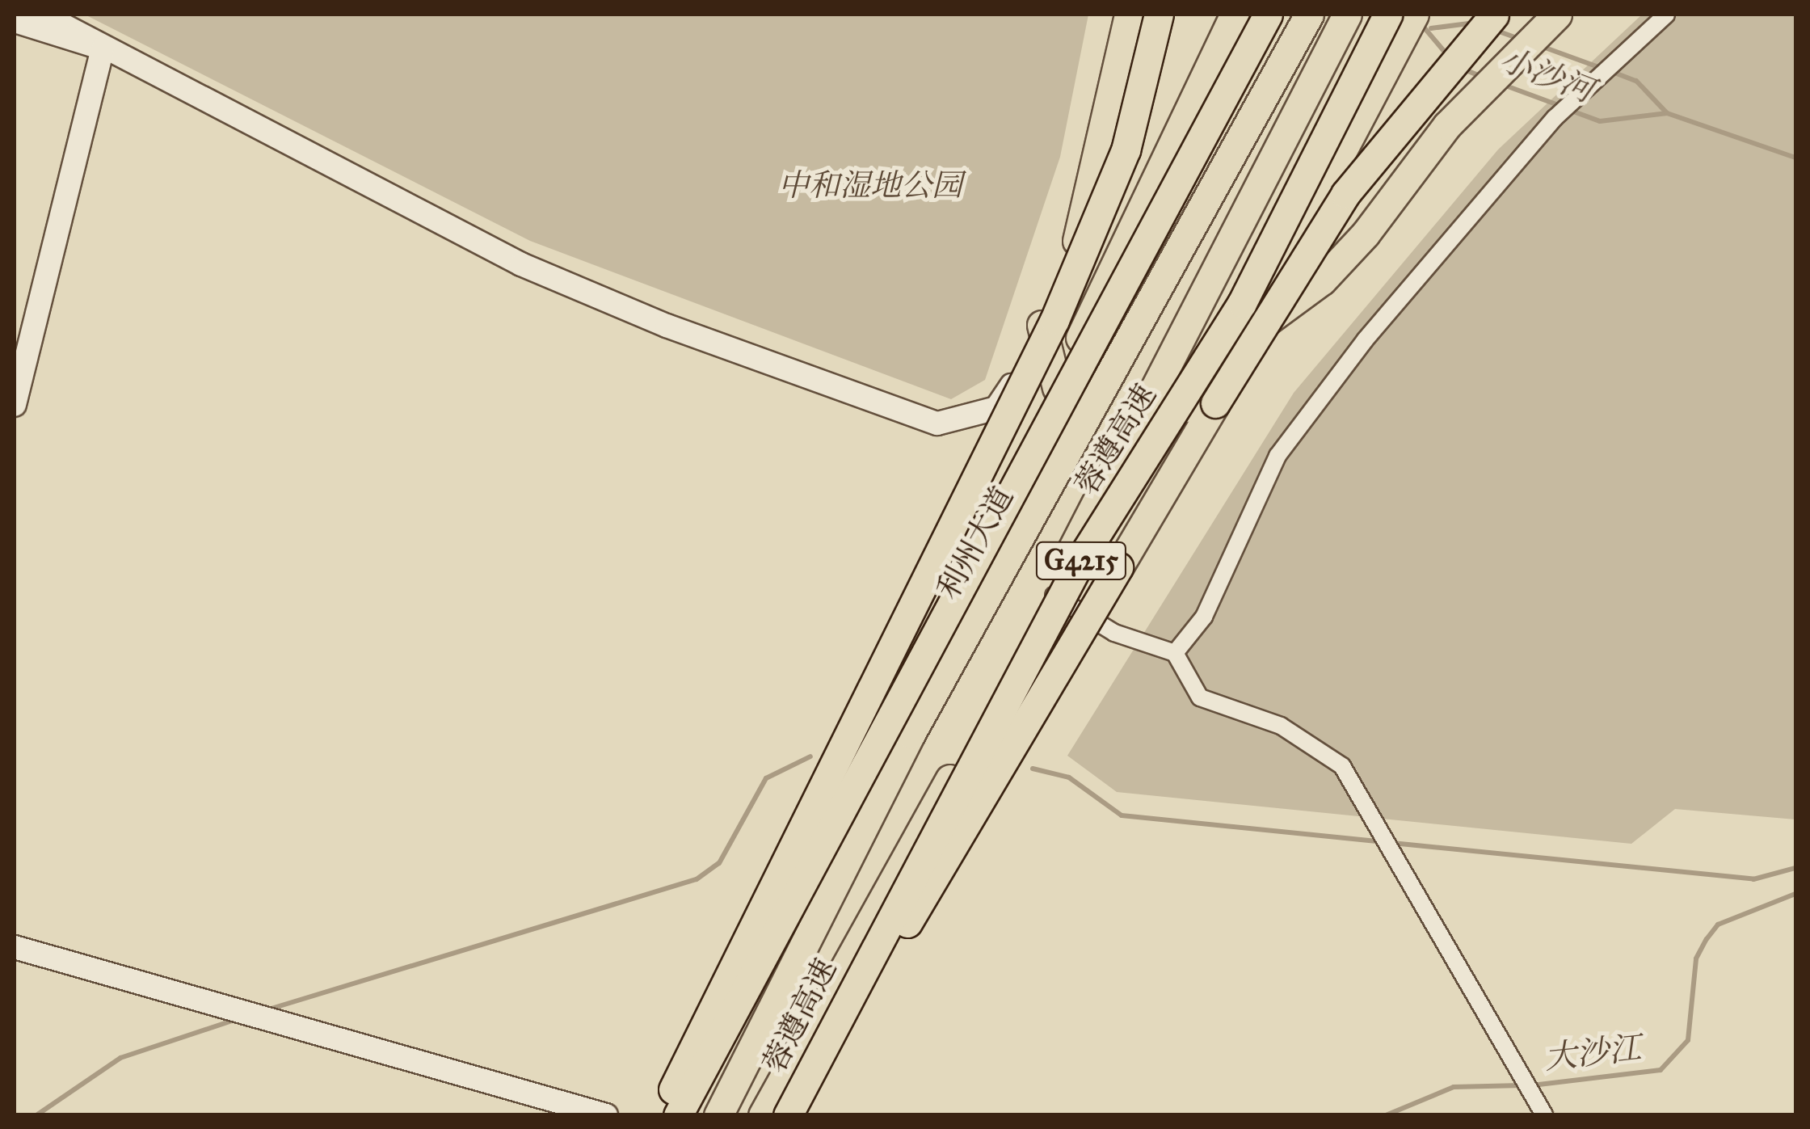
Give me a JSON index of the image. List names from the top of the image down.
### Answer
{
  "streets": {
    "highway": ["蓉遵高速", "利州大道", "G4215"]
  },
  "water": ["小沙河", "大沙江"],
  "parks": ["中和湿地公园"]
}
